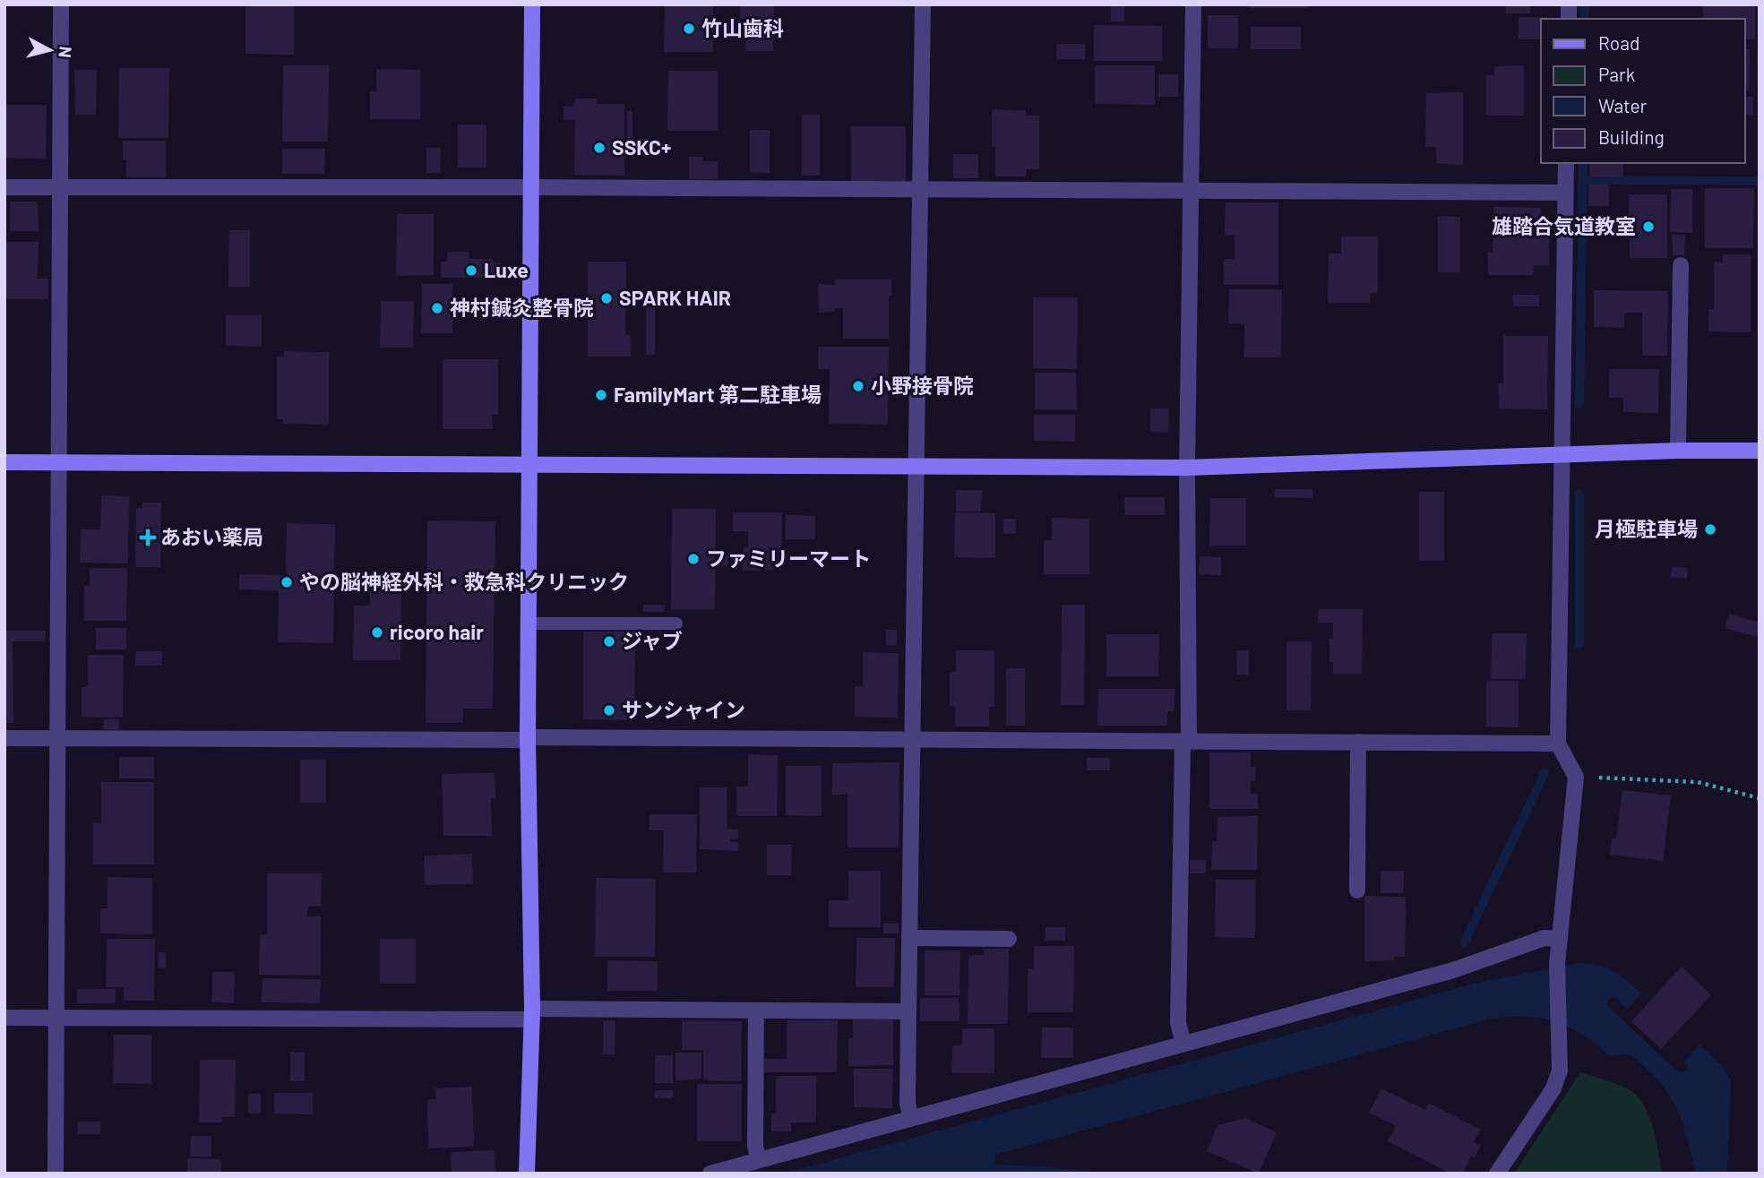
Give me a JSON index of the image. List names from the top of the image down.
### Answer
{
  "places": {
    "other": [
      "竹山歯科",
      "SSKC+",
      "雄踏合気道教室",
      "Luxe",
      "SPARK HAIR",
      "神村鍼灸整骨院",
      "小野接骨院",
      "FamilyMart 第二駐車場",
      "月極駐車場",
      "ファミリーマート",
      "やの脳神経外科・救急科クリニック",
      "ricoro hair",
      "ジャブ",
      "サンシャイン"
    ],
    "health": ["あおい薬局"]
  },
  "legend": [
    "Road",
    "Park",
    "Water",
    "Building"
  ],
  "north": "right"
}
